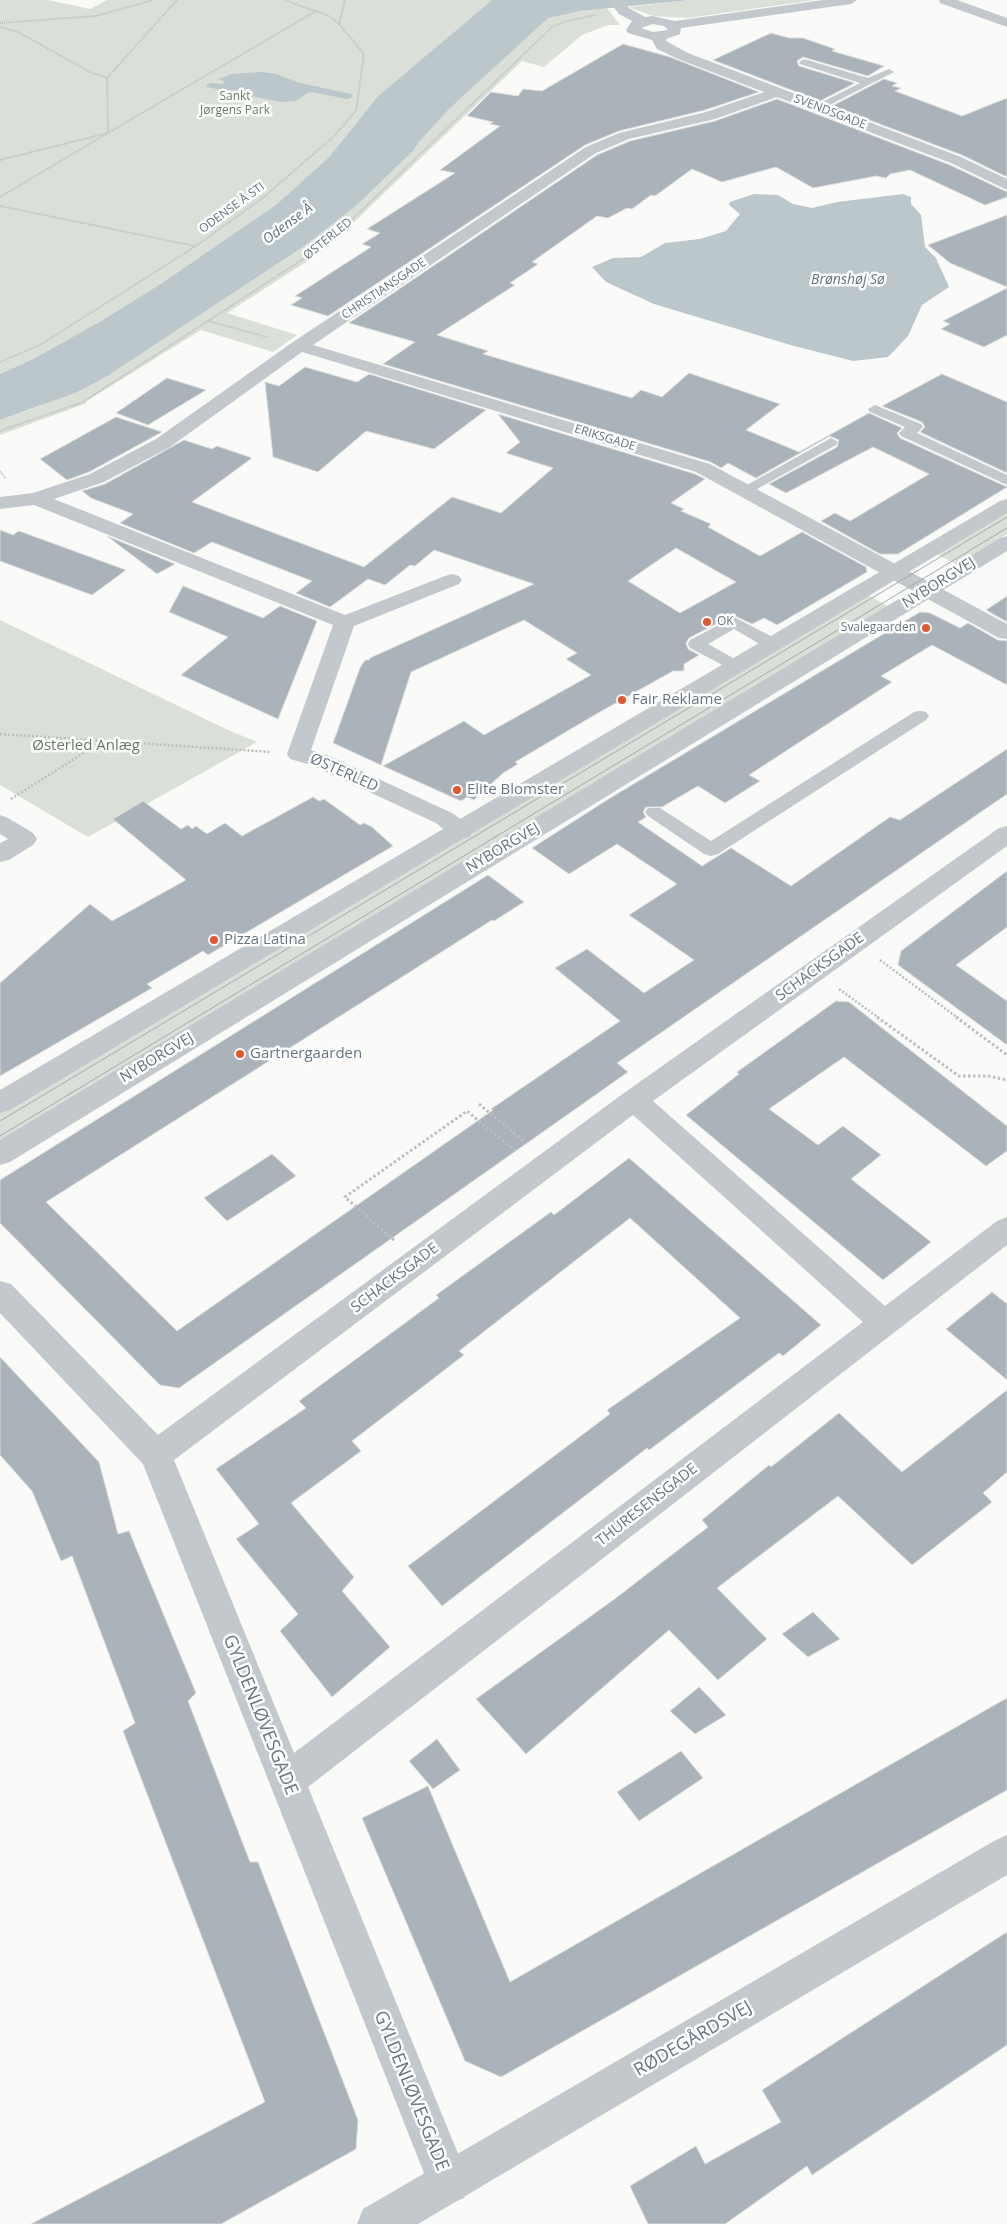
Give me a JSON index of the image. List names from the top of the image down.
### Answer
{
  "streets": {
    "street": [
      "SVENDSGADE",
      "ØSTERLED",
      "CHRISTIANSGADE",
      "ERIKSGADE",
      "NYBORGVEJ",
      "SCHACKSGADE",
      "THURESENSGADE",
      "GYLDENLØVESGADE",
      "RØDEGÅRDSVEJ"
    ],
    "path": ["ODENSE Å STI"]
  },
  "crossings": [
    ["SVENDSGADE", "CHRISTIANSGADE"],
    ["CHRISTIANSGADE", "ERIKSGADE"],
    ["ERIKSGADE", "NYBORGVEJ"],
    ["SCHACKSGADE", "GYLDENLØVESGADE"],
    ["THURESENSGADE", "GYLDENLØVESGADE"],
    ["GYLDENLØVESGADE", "RØDEGÅRDSVEJ"]
  ],
  "water": ["Odense Å", "Brønshøj Sø"],
  "parks": ["Sankt Jørgens Park", "Østerled Anlæg"],
  "places": [
    "OK",
    "Svalegaarden",
    "Fair Reklame",
    "Elite Blomster",
    "Pizza Latina",
    "Gartnergaarden"
  ]
}
